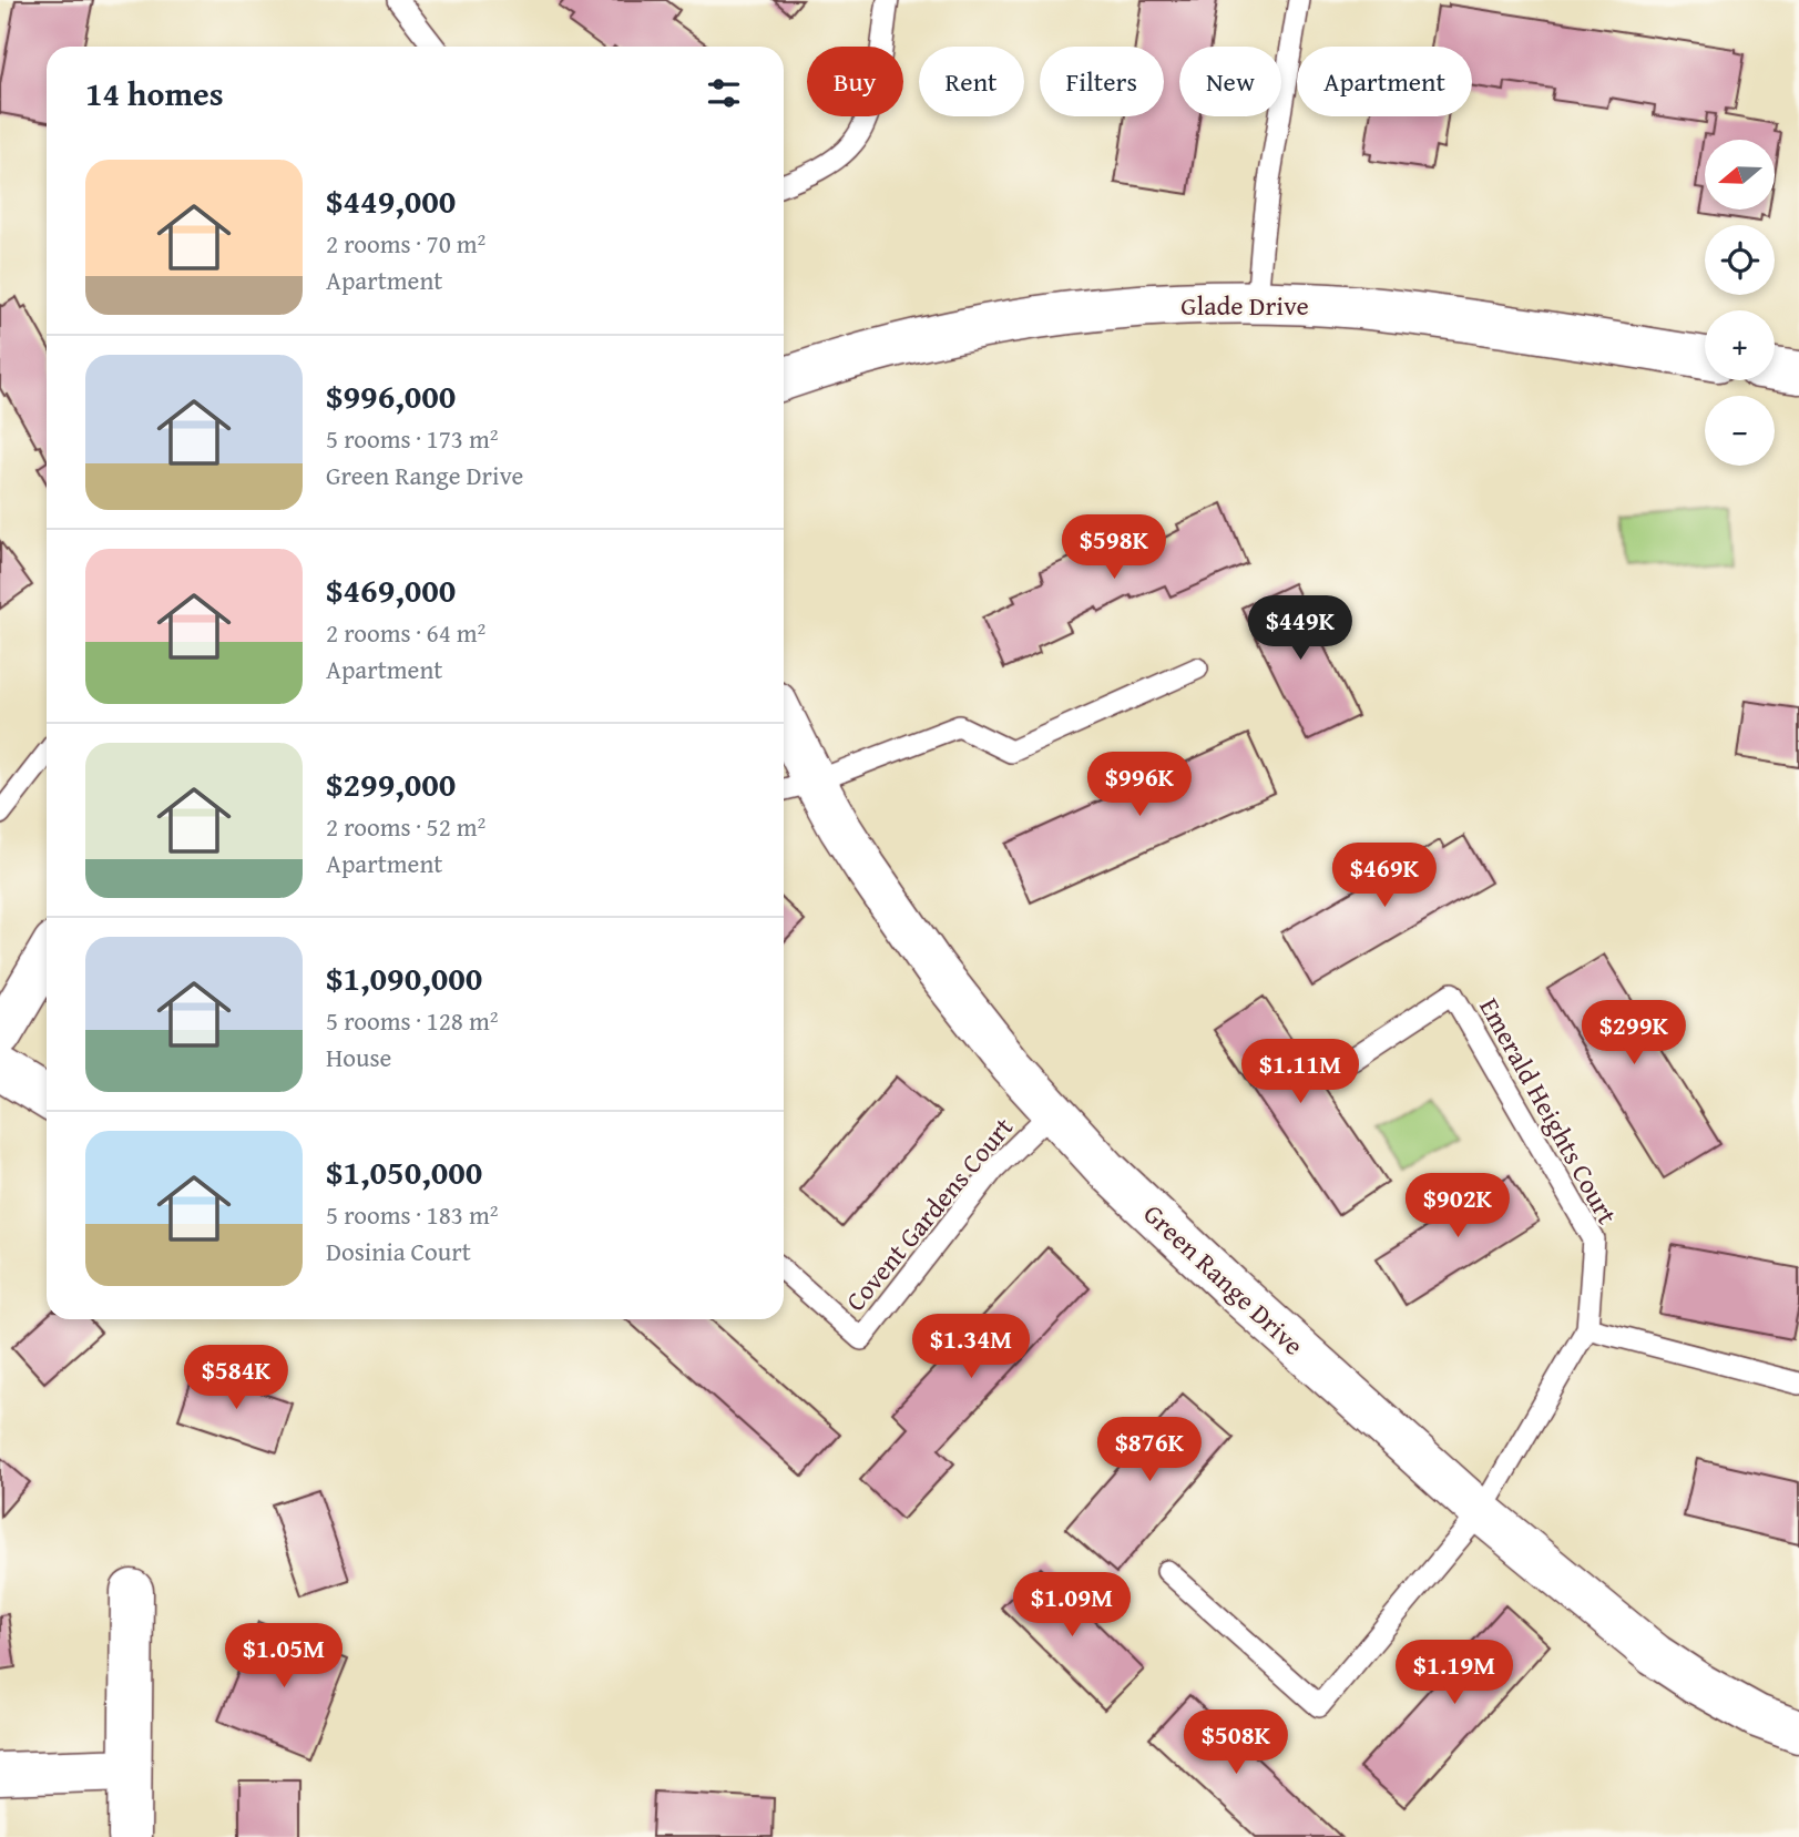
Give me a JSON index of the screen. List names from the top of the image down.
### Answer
{
  "streets": {
    "street": ["Glade Drive", "Green Range Drive"],
    "lane": ["Emerald Heights Court", "Covent Gardens Court"]
  },
  "crossings": [
    ["Emerald Heights Court", "Green Range Drive"],
    ["Covent Gardens Court", "Green Range Drive"]
  ],
  "north": "left",
  "page": {
    "chip": [
      "Buy",
      "Rent",
      "Filters",
      "New",
      "Apartment"
    ],
    "heading": "14 homes",
    "map_buttons": ["+", "−"],
    "list": [
      {
        "name": "$449,000",
        "note": "2 rooms · 70 m² · Apartment"
      },
      {
        "name": "$996,000",
        "note": "5 rooms · 173 m² · Green Range Drive"
      },
      {
        "name": "$469,000",
        "note": "2 rooms · 64 m² · Apartment"
      },
      {
        "name": "$299,000",
        "note": "2 rooms · 52 m² · Apartment"
      },
      {
        "name": "$1,090,000",
        "note": "5 rooms · 128 m² · House"
      },
      {
        "name": "$1,050,000",
        "note": "5 rooms · 183 m² · Dosinia Court"
      }
    ],
    "price": [
      "$598K",
      "$449K",
      "$996K",
      "$469K",
      "$299K",
      "$1.11M",
      "$902K",
      "$1.34M",
      "$584K",
      "$876K",
      "$1.09M",
      "$1.05M",
      "$1.19M",
      "$508K"
    ]
  }
}
